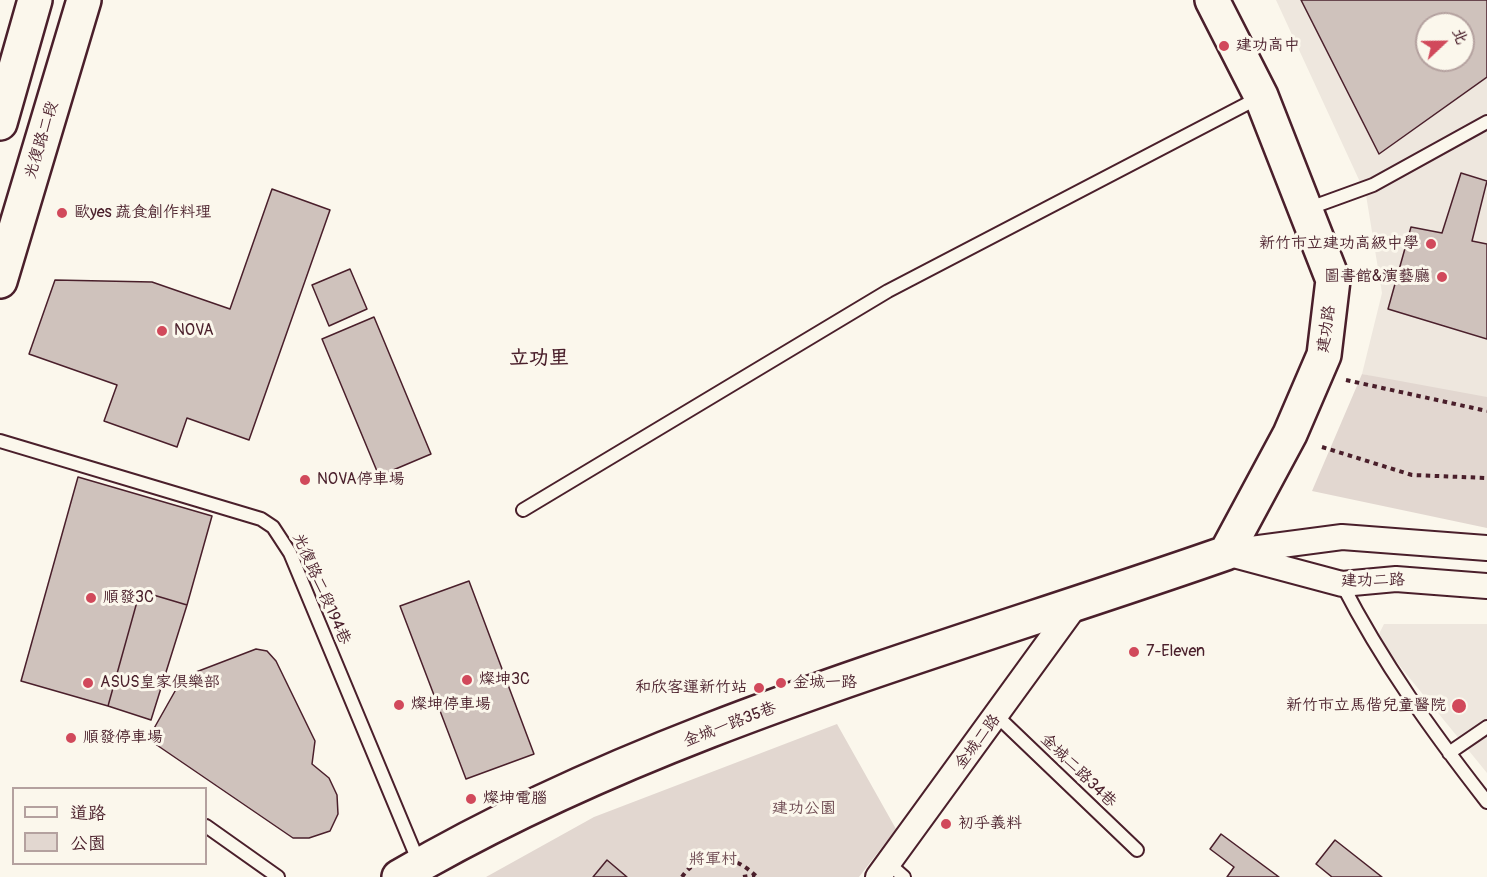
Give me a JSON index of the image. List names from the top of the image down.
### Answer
{
  "streets": {
    "street": [
      "光復路二段",
      "建功路",
      "建功二路",
      "金城一路35巷",
      "金城二路"
    ],
    "lane": ["光復路二段194巷", "金城二路34巷"]
  },
  "crossings": [
    ["建功路", "建功二路"],
    ["光復路二段194巷", "金城一路35巷"],
    ["金城一路35巷", "金城二路"],
    ["金城二路", "金城二路34巷"]
  ],
  "districts": ["立功里"],
  "parks": ["建功公園", "將軍村"],
  "places": [
    "建功高中",
    "歐yes 蔬食創作料理",
    "新竹市立建功高級中學",
    "圖書館&演藝廳",
    "NOVA",
    "NOVA停車場",
    "順發3C",
    "7-Eleven",
    "燦坤3C",
    "ASUS皇家俱樂部",
    "金城一路",
    "和欣客運新竹站",
    "燦坤停車場",
    "新竹市立馬偕兒童醫院",
    "順發停車場",
    "燦坤電腦",
    "初乎義料"
  ],
  "legend": ["道路", "公園"],
  "north": "right"
}
